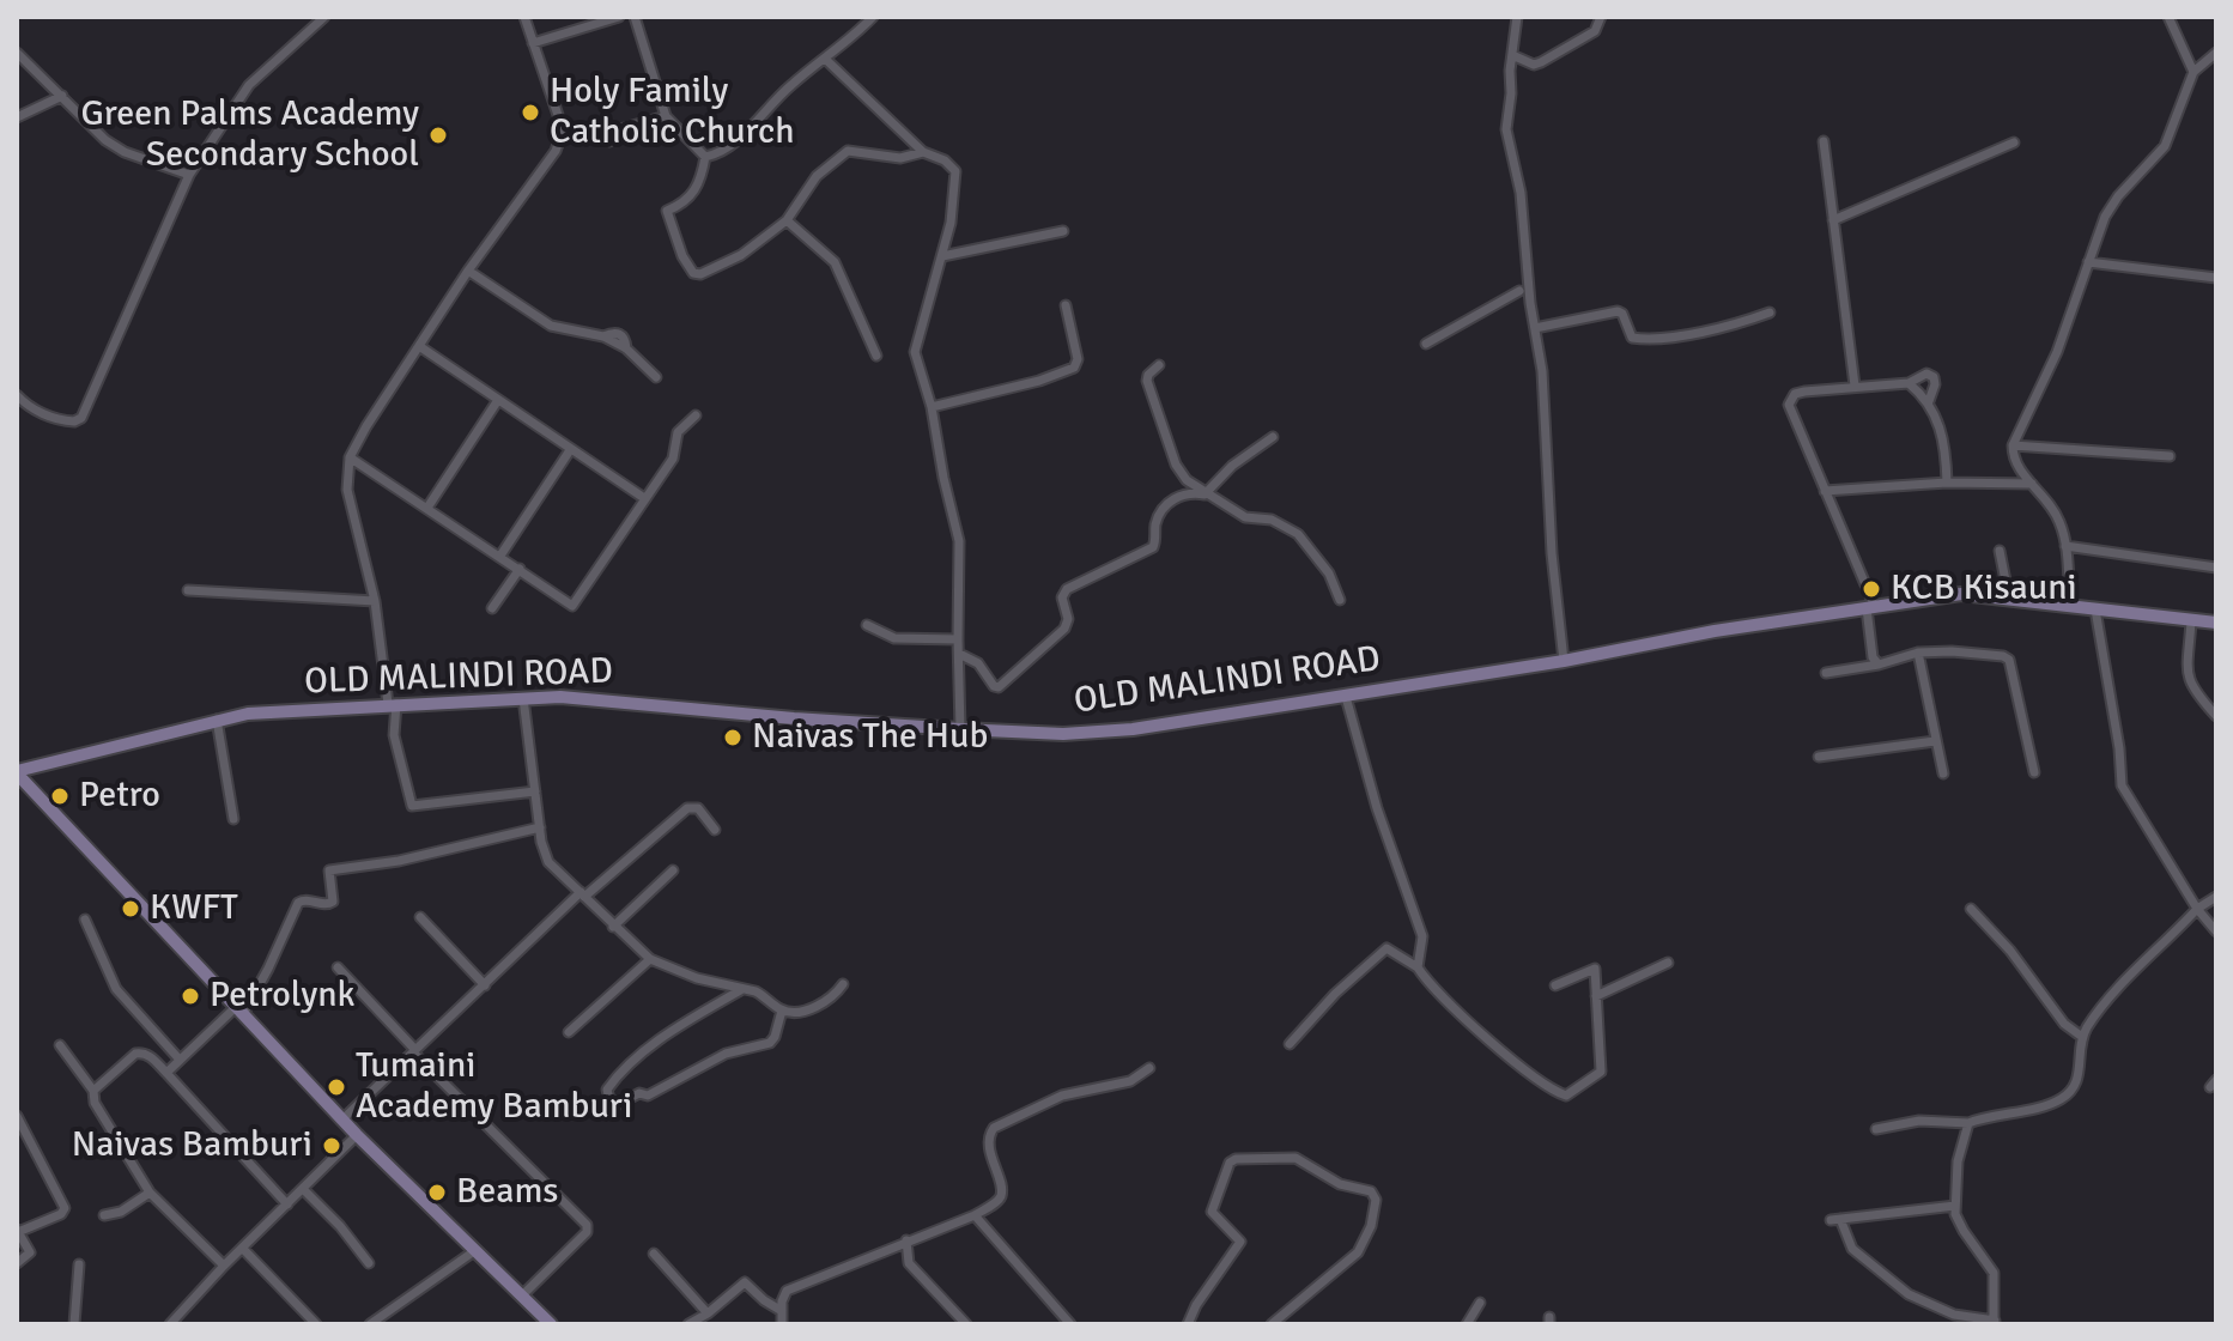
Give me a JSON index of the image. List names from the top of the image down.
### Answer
{
  "streets": {
    "main road": ["OLD MALINDI ROAD"]
  },
  "places": [
    "Holy Family Catholic Church",
    "Green Palms Academy Secondary School",
    "KCB Kisauni",
    "Naivas The Hub",
    "Petro",
    "KWFT",
    "Petrolynk",
    "Tumaini Academy Bamburi",
    "Naivas Bamburi",
    "Beams"
  ]
}
